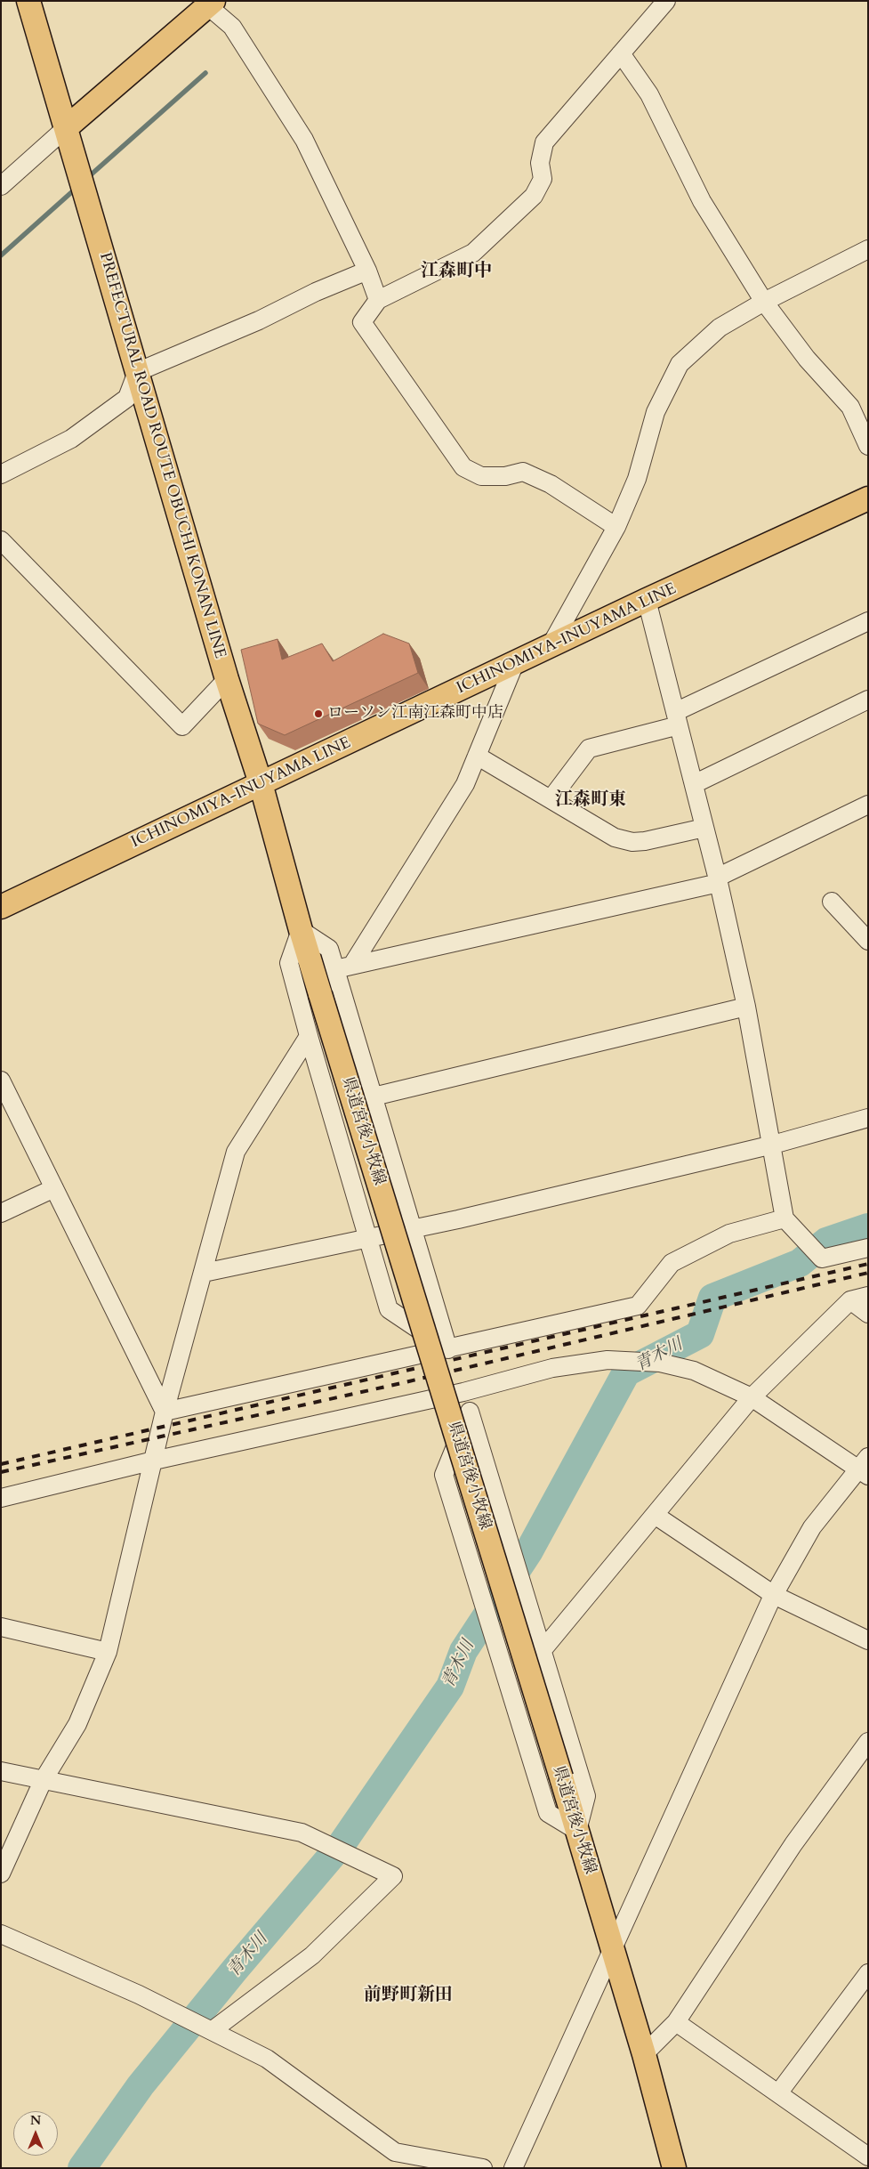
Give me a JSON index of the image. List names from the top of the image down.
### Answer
{
  "streets": {
    "main road": ["PREFECTURAL ROAD ROUTE OBUCHI KONAN LINE", "ICHINOMIYA-INUYAMA LINE", "県道宮後小牧線"]
  },
  "crossings": [
    ["PREFECTURAL ROAD ROUTE OBUCHI KONAN LINE", "ICHINOMIYA-INUYAMA LINE"],
    ["PREFECTURAL ROAD ROUTE OBUCHI KONAN LINE", "県道宮後小牧線"],
    ["ICHINOMIYA-INUYAMA LINE", "県道宮後小牧線"]
  ],
  "districts": ["江森町中", "江森町東", "前野町新田"],
  "water": ["青木川"],
  "places": ["ローソン江南江森町中店"],
  "north": "top"
}
